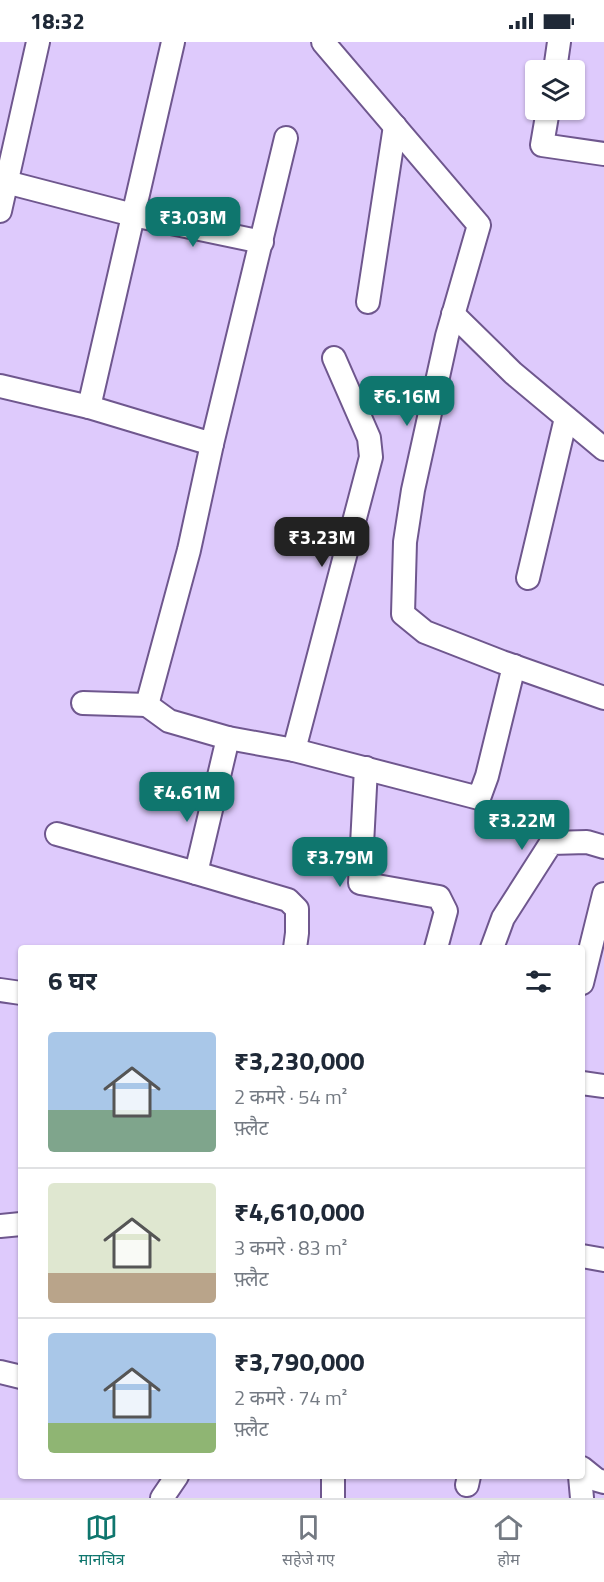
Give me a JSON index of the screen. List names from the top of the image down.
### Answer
{
  "page": {
    "status": "18:32",
    "price": [
      "₹3.03M",
      "₹6.16M",
      "₹3.23M",
      "₹4.61M",
      "₹3.22M",
      "₹3.79M"
    ],
    "heading": "6 घर",
    "list": [
      {
        "name": "₹3,230,000",
        "note": "2 कमरे · 54 m² · फ़्लैट"
      },
      {
        "name": "₹4,610,000",
        "note": "3 कमरे · 83 m² · फ़्लैट"
      },
      {
        "name": "₹3,790,000",
        "note": "2 कमरे · 74 m² · फ़्लैट"
      }
    ],
    "tabs": ["मानचित्र", "सहेजे गए", "होम"]
  }
}
